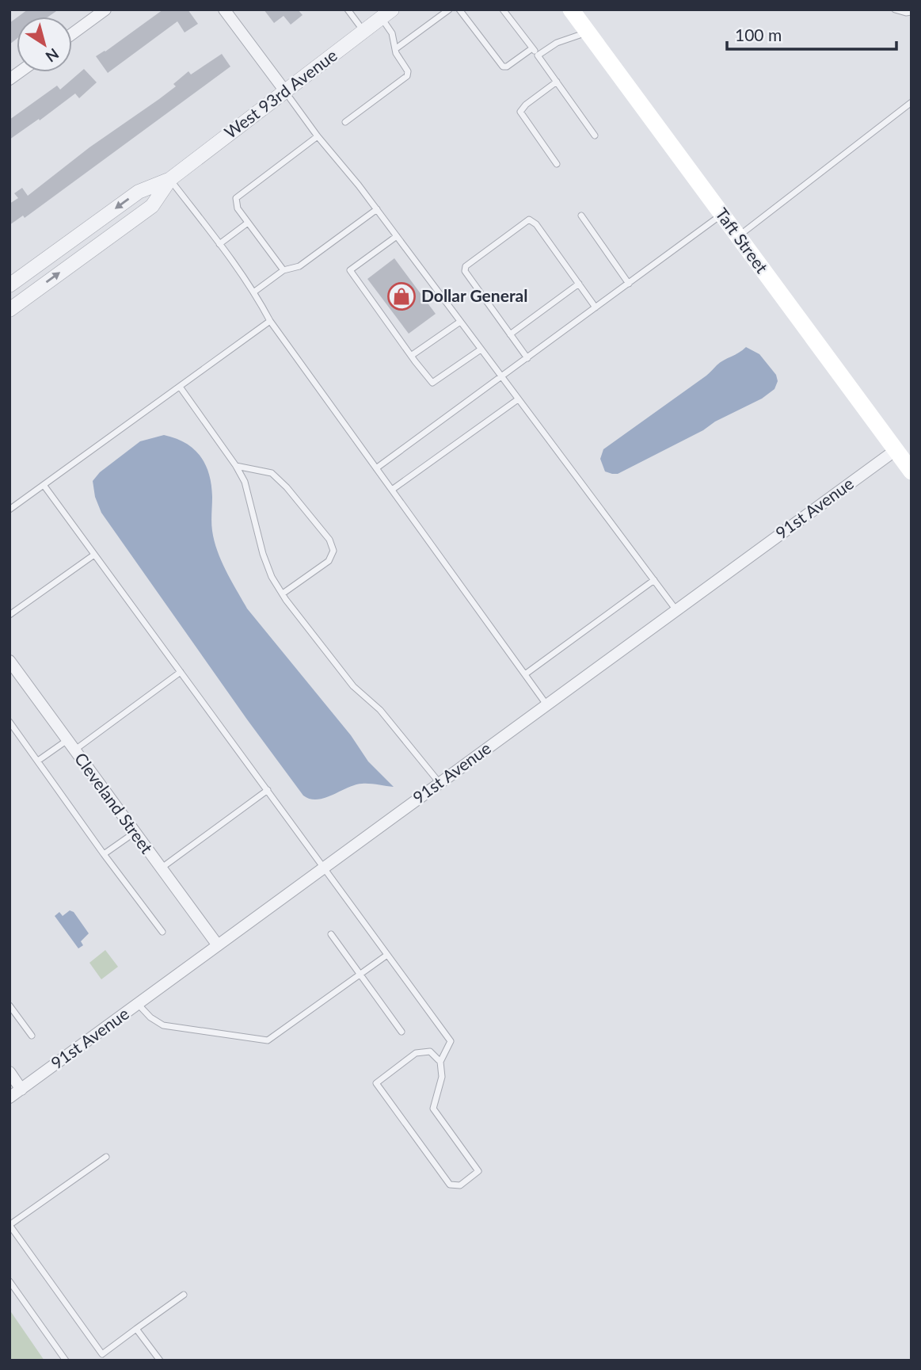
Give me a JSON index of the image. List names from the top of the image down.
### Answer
{
  "streets": {
    "main road": ["Taft Street"],
    "street": ["West 93rd Avenue", "91st Avenue", "Cleveland Street"]
  },
  "crossings": [
    ["Taft Street", "91st Avenue"],
    ["91st Avenue", "Cleveland Street"]
  ],
  "places": {
    "shop": ["Dollar General"]
  },
  "scale_bar": "100 m",
  "north": "bottom right"
}
